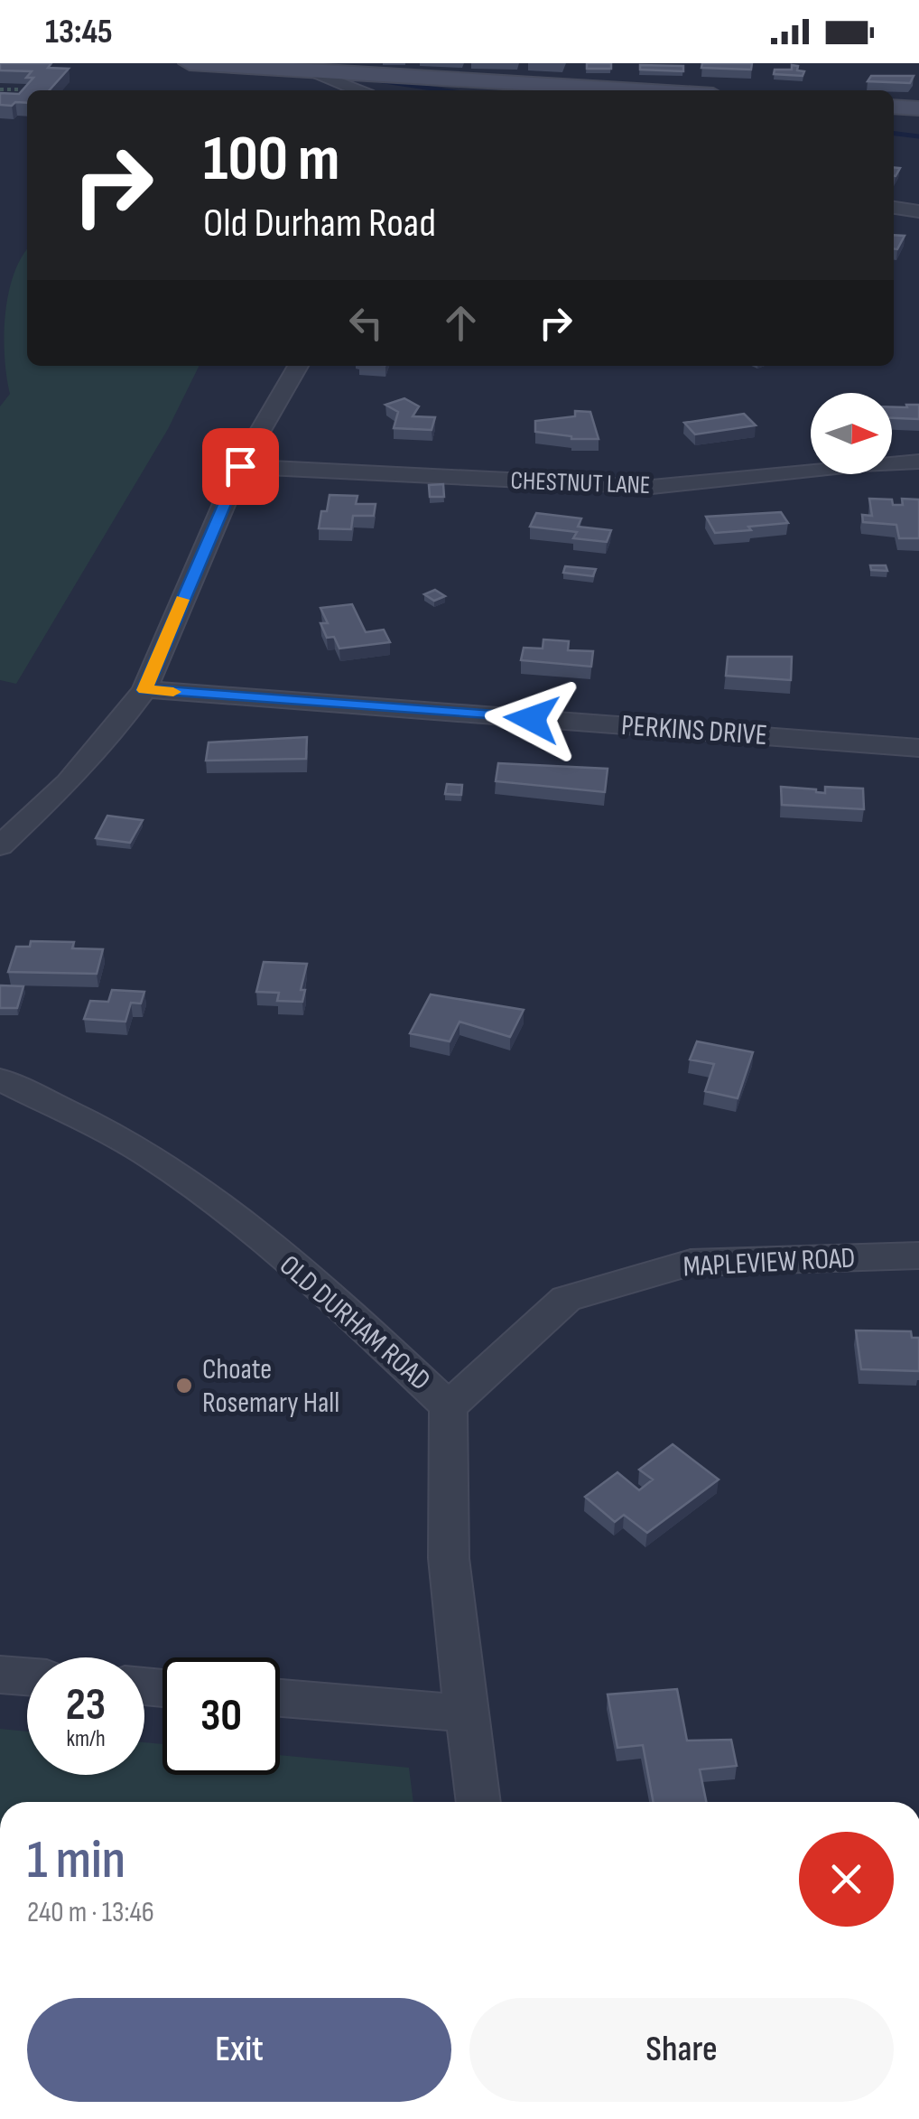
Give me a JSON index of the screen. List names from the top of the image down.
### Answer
{
  "streets": {
    "street": [
      "CHESTNUT LANE",
      "PERKINS DRIVE",
      "MAPLEVIEW ROAD",
      "OLD DURHAM ROAD"
    ]
  },
  "crossings": [
    ["MAPLEVIEW ROAD", "OLD DURHAM ROAD"]
  ],
  "places": ["Choate Rosemary Hall"],
  "north": "right",
  "page": {
    "status": "13:45",
    "turn": ["100 m", "Old Durham Road"],
    "speed": "23 km/h",
    "limit": "30",
    "heading": ["1 min", "240 m · 13:46"],
    "buttons": ["Exit", "Share"]
  }
}
